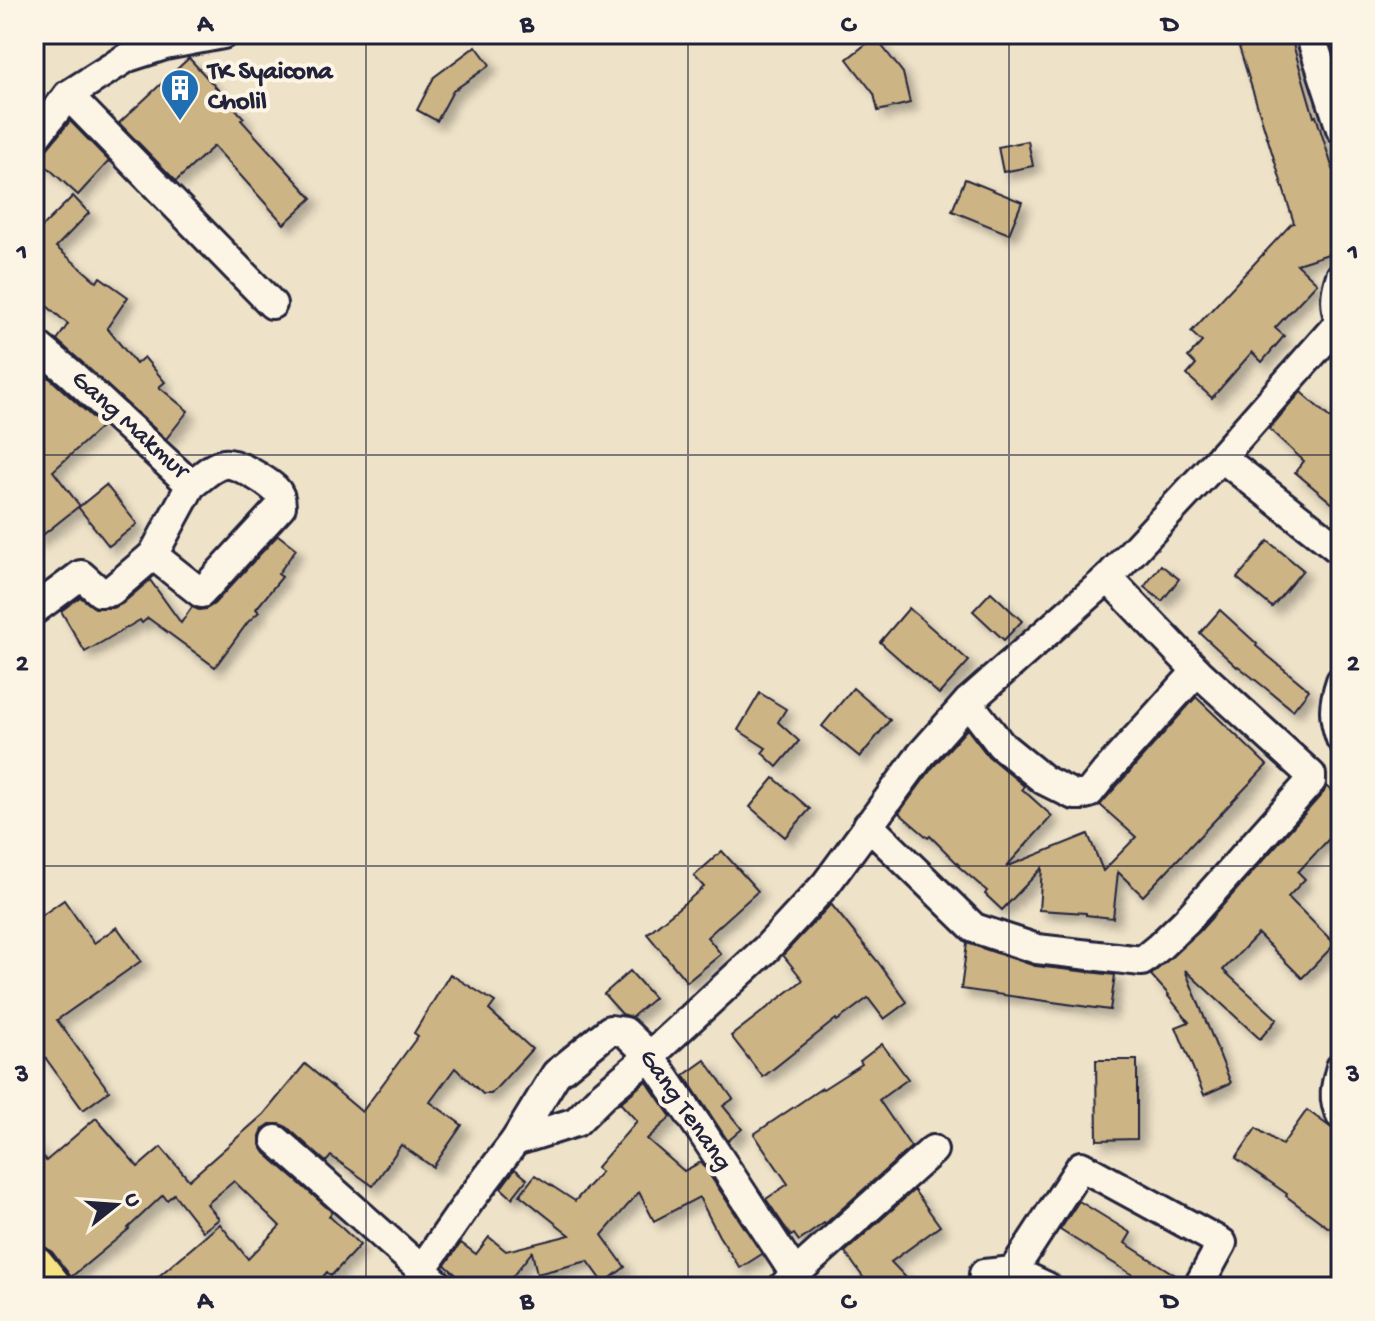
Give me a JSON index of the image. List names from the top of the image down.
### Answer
{
  "streets": {
    "street": ["Gang Makmur", "Gang Tenang"]
  },
  "places": {
    "building": ["TK Syaicona Cholil"]
  },
  "north": "right",
  "grid": {
    "columns": [
      "A",
      "B",
      "C",
      "D"
    ],
    "rows": ["1", "2", "3"]
  }
}
